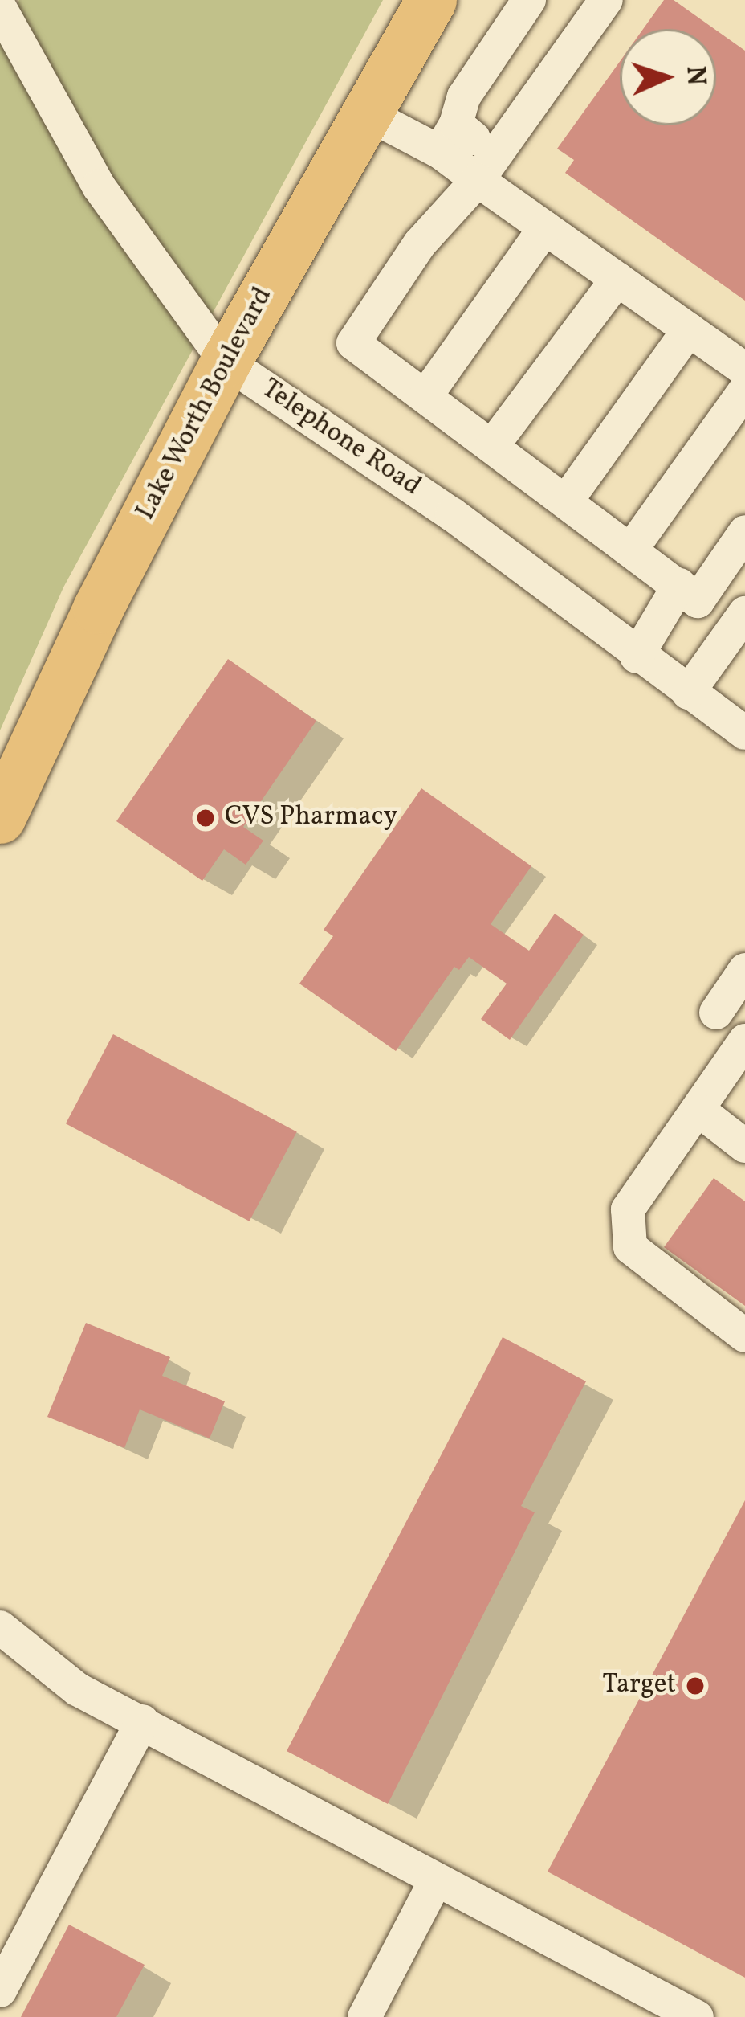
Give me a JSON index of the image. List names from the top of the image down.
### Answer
{
  "streets": {
    "highway": ["Lake Worth Boulevard"],
    "street": ["Telephone Road"]
  },
  "crossings": [
    ["Lake Worth Boulevard", "Telephone Road"]
  ],
  "places": ["CVS Pharmacy", "Target"],
  "north": "right"
}
